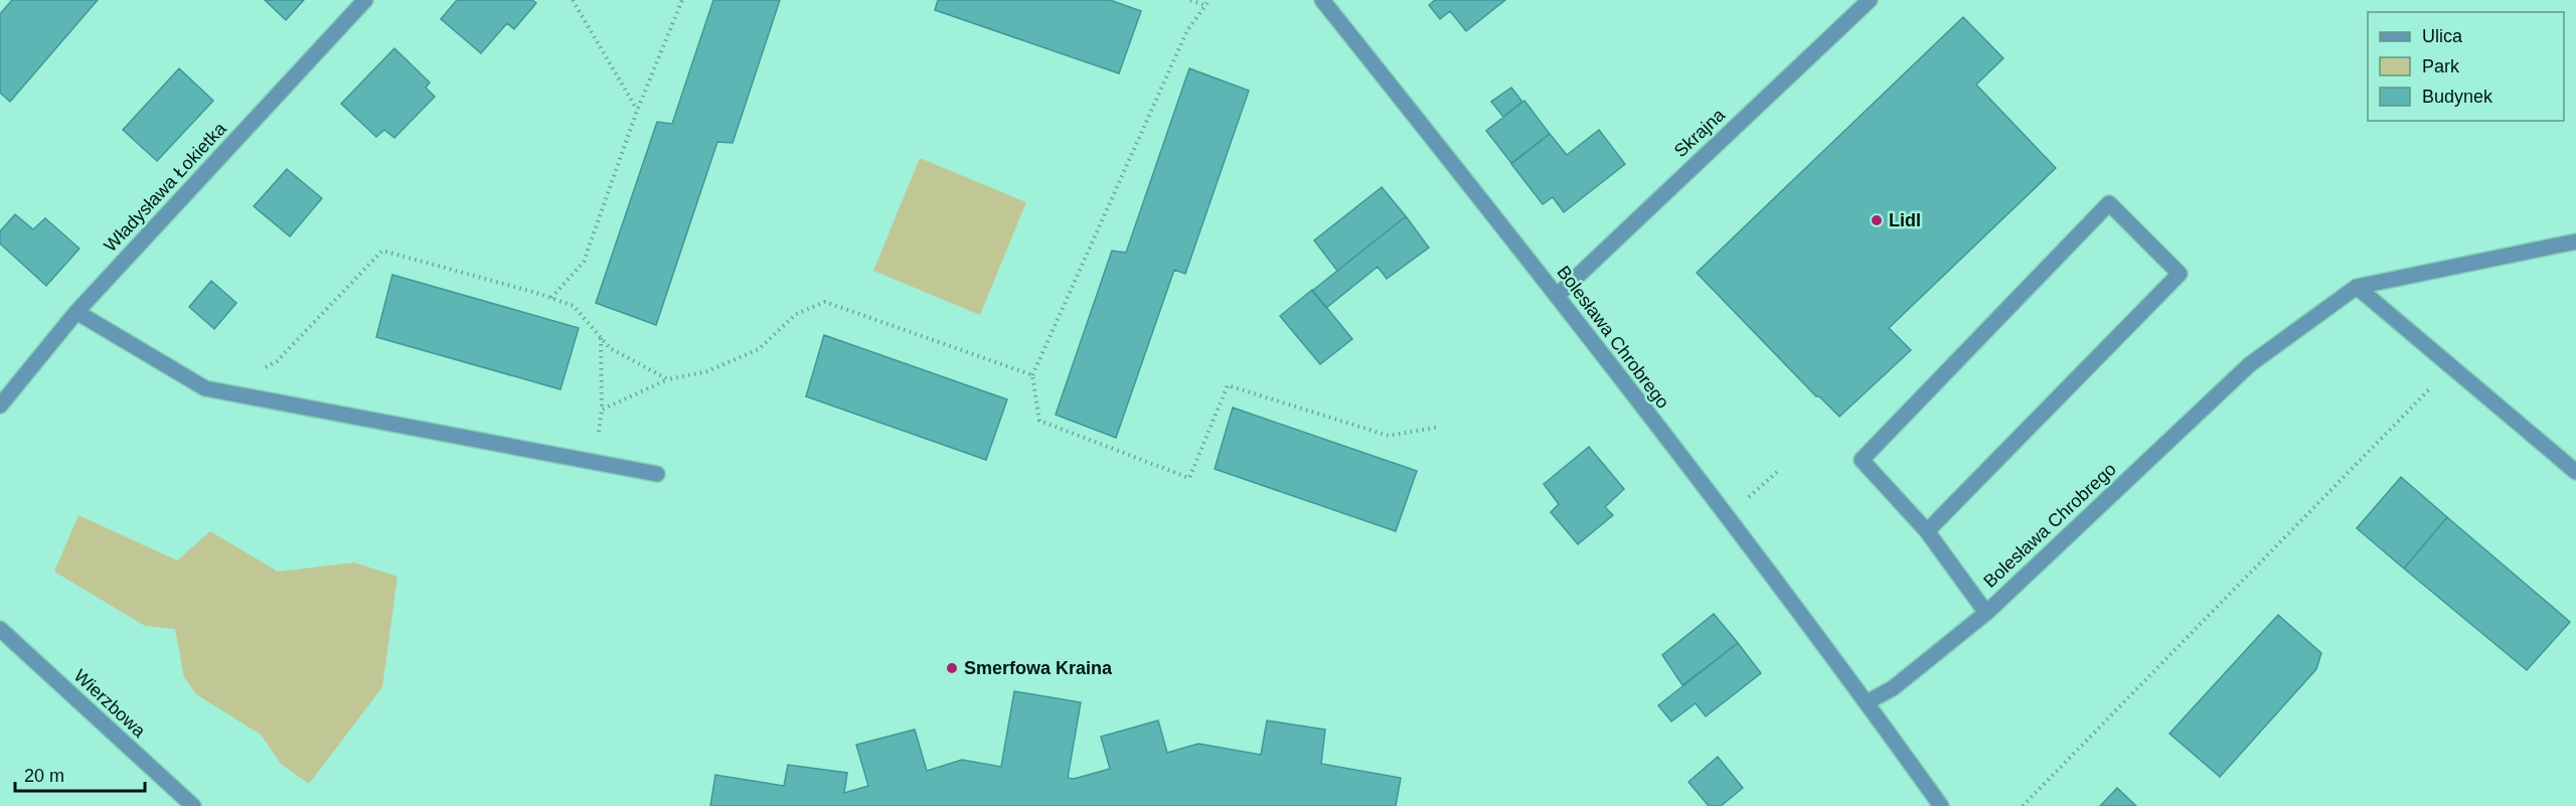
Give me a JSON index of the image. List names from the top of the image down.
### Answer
{
  "streets": {
    "street": [
      "Skrajna",
      "Władysława Łokietka",
      "Bolesława Chrobrego",
      "Wierzbowa"
    ]
  },
  "crossings": [
    ["Skrajna", "Bolesława Chrobrego"]
  ],
  "places": ["Lidl", "Smerfowa Kraina"],
  "legend": ["Ulica", "Park", "Budynek"],
  "scale_bar": "20 m"
}
